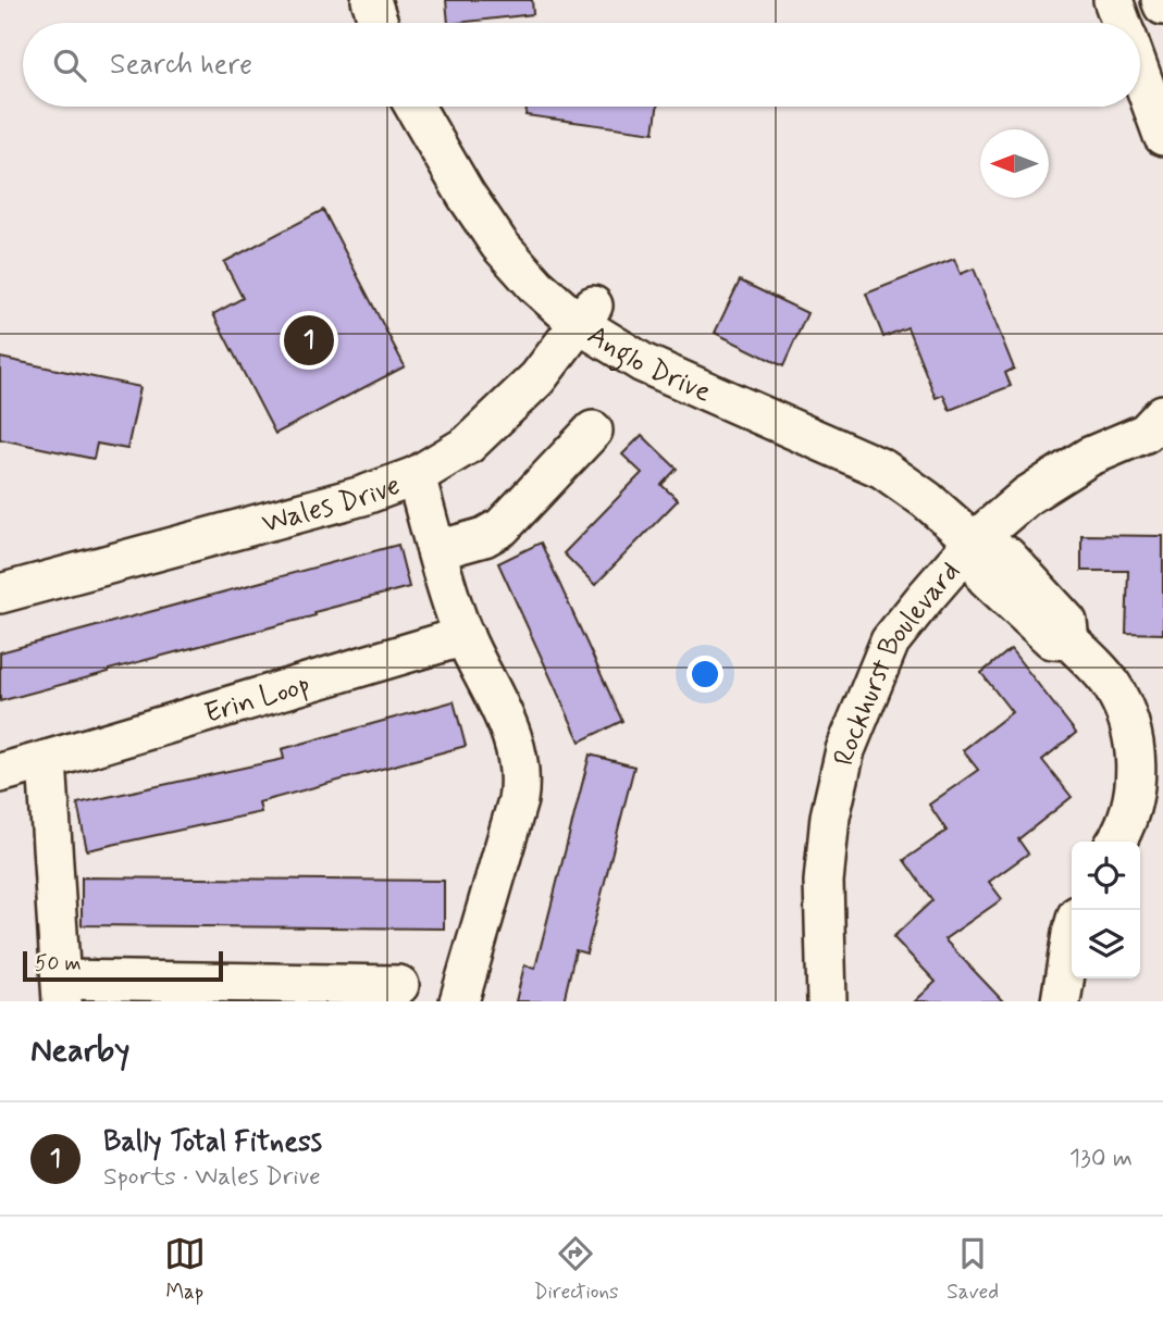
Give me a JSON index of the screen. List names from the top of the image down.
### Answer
{
  "streets": {
    "street": [
      "Anglo Drive",
      "Wales Drive",
      "Rockhurst Boulevard",
      "Erin Loop"
    ]
  },
  "crossings": [
    ["Anglo Drive", "Wales Drive"],
    ["Anglo Drive", "Rockhurst Boulevard"]
  ],
  "scale_bar": "50 m",
  "north": "left",
  "page": {
    "search": "Search here",
    "pins": "1",
    "scale": "50 m",
    "heading": "Nearby",
    "list": [
      {
        "mark": "1",
        "name": "Bally Total Fitness",
        "note": "Sports · Wales Drive",
        "value": "130 m"
      }
    ],
    "nav": ["Map", "Directions", "Saved"]
  }
}
